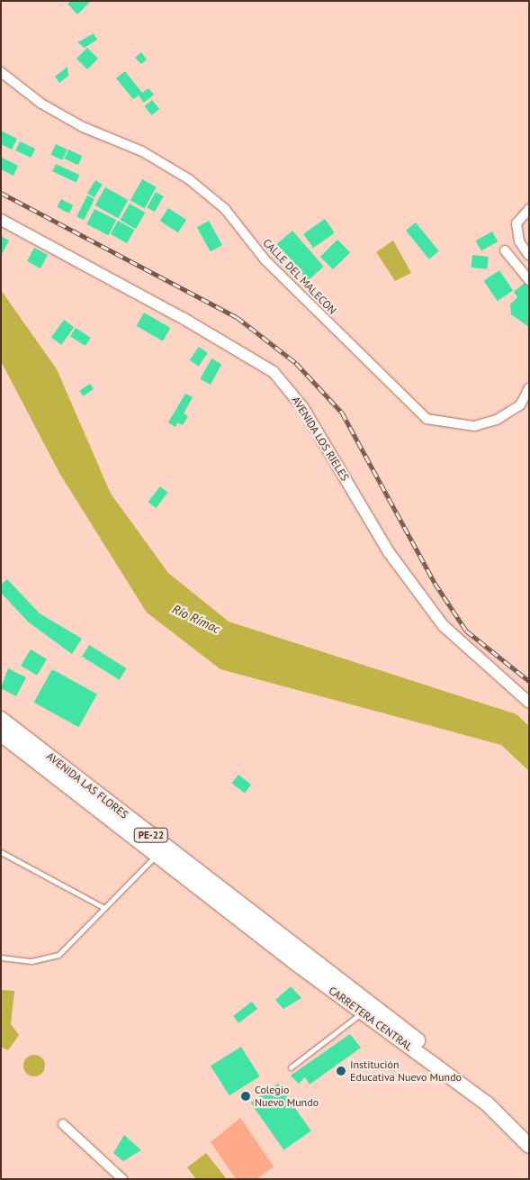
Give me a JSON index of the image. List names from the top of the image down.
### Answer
{
  "streets": {
    "highway": ["AVENIDA LAS FLORES", "PE-22", "CARRETERA CENTRAL"],
    "street": ["CALLE DEL MALECON", "AVENIDA LOS RIELES"]
  },
  "crossings": [
    ["AVENIDA LAS FLORES", "CARRETERA CENTRAL"]
  ],
  "water": ["Río Rímac"],
  "places": ["Institución Educativa Nuevo Mundo", "Colegio Nuevo Mundo"]
}
